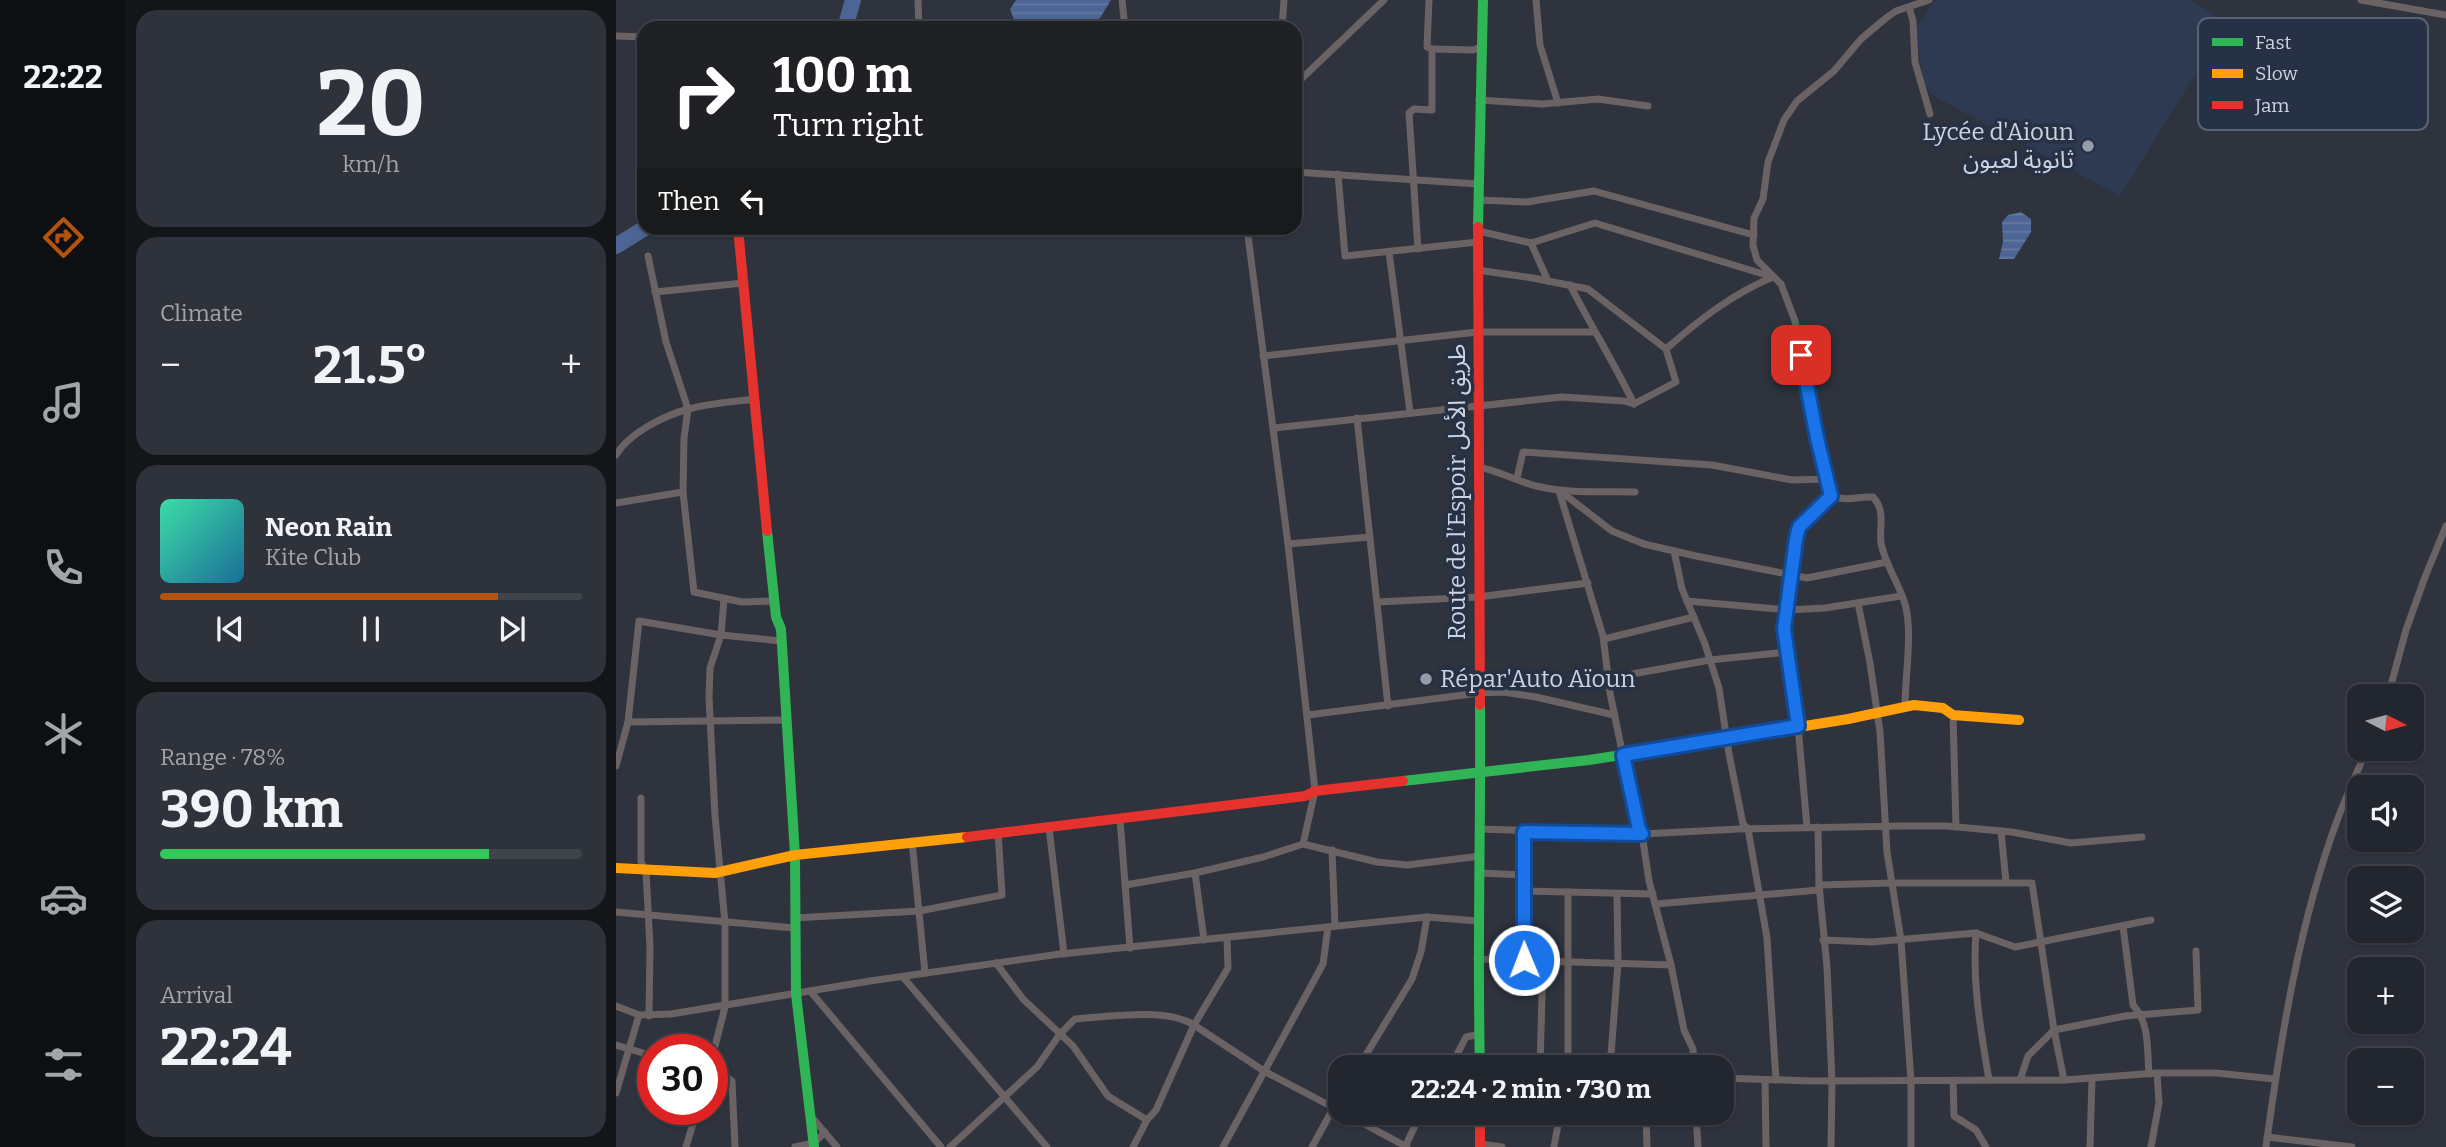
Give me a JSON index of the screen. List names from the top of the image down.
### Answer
{
  "streets": {
    "main road": ["Route de l’Espoir طريق الأمل"]
  },
  "places": ["Lycée d'Aioun ثانوية لعيون", "Répar'Auto Aïoun"],
  "legend": ["Fast", "Slow", "Jam"],
  "north": "right",
  "page": {
    "tabs": "22:22",
    "tile": [
      ["20", "km/h"],
      "Climate",
      ["Range · 78%", "390 km"],
      ["Arrival", "22:24"]
    ],
    "turn": ["100 m", "Turn right"],
    "then": "Then",
    "heat": ["−", "21.5°", "+"],
    "song": ["Neon Rain", "Kite Club"],
    "map_buttons": ["+", "−"],
    "limit": "30",
    "trip": "22:24 · 2 min · 730 m"
  }
}
